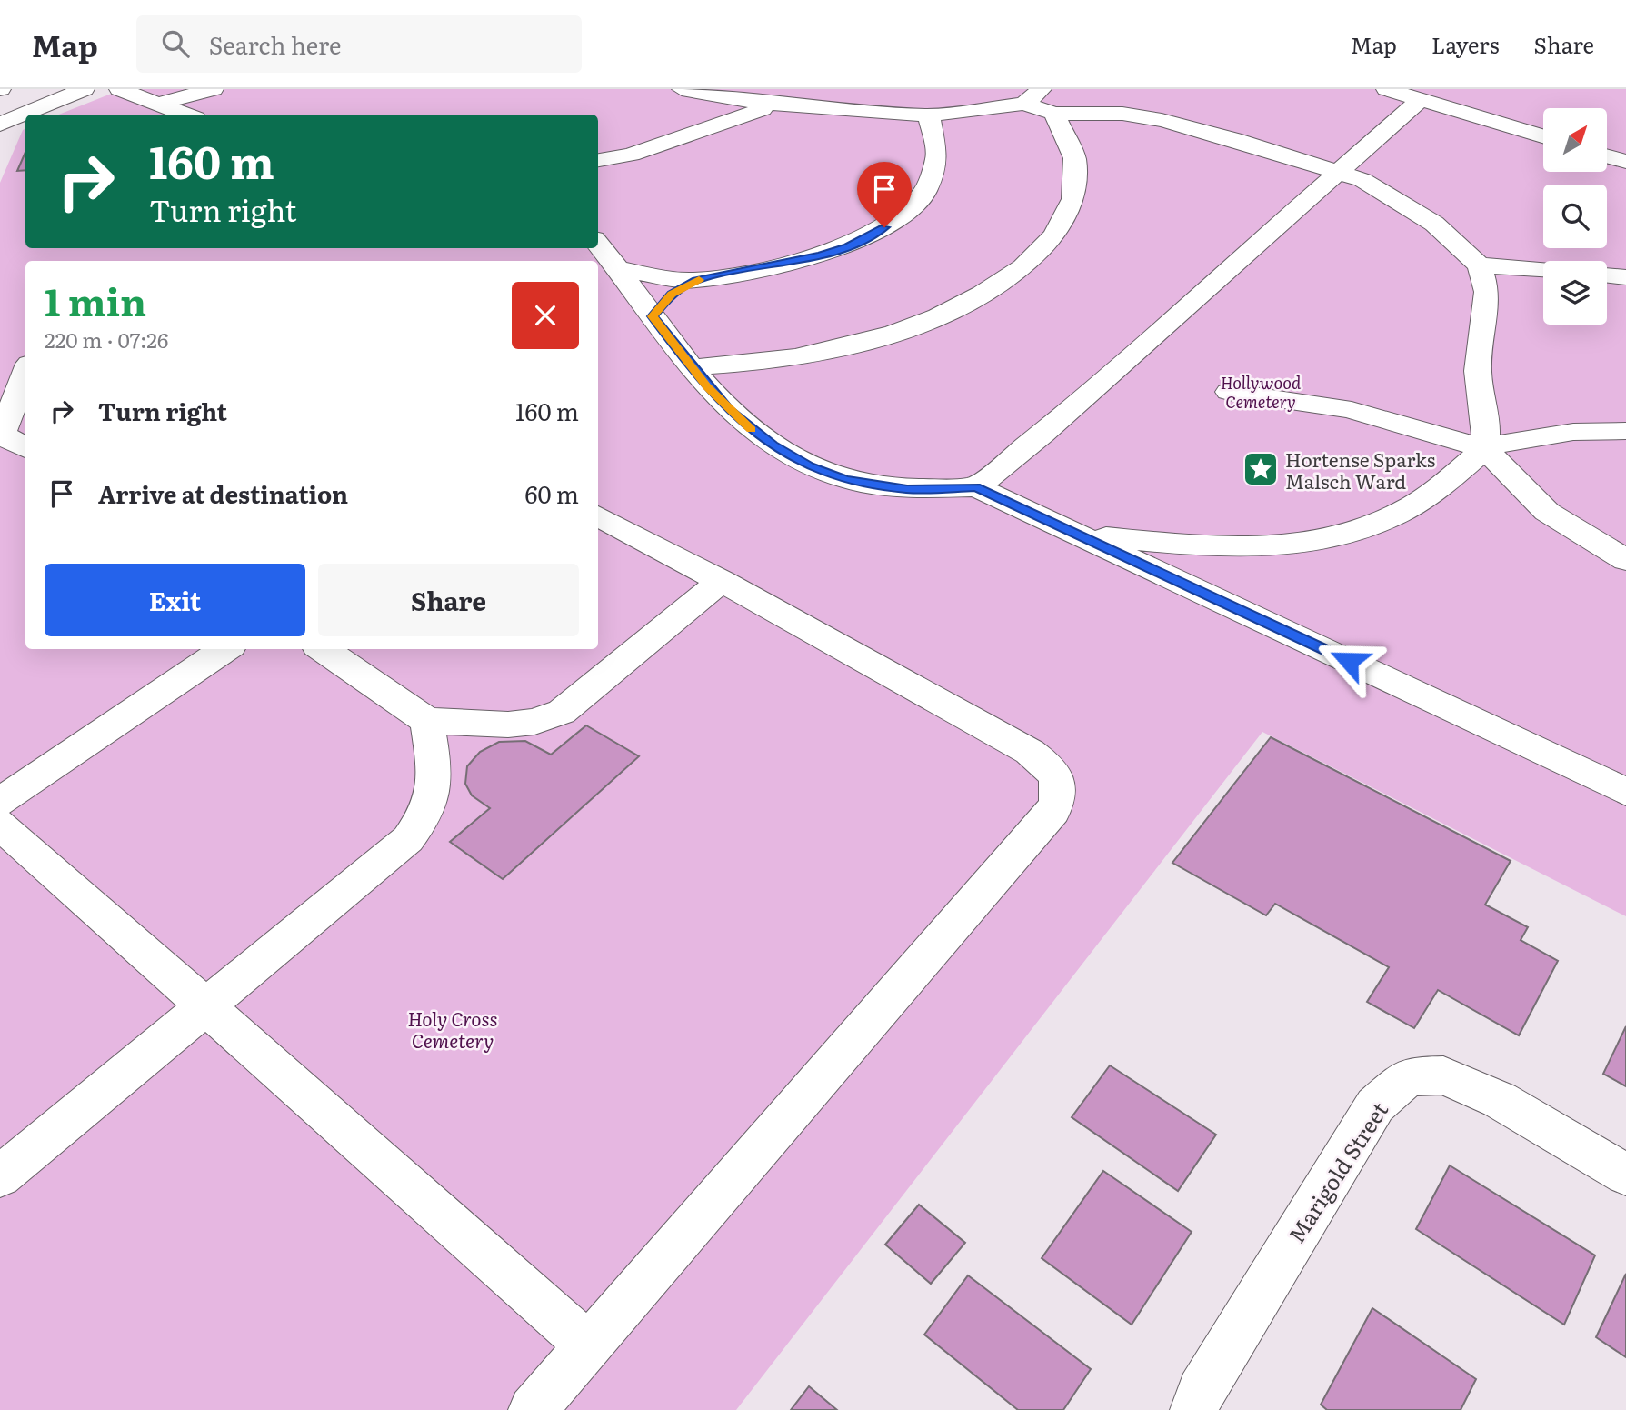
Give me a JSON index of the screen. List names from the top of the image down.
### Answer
{
  "streets": {
    "street": ["Marigold Street"]
  },
  "parks": ["Hollywood Cemetery", "Holy Cross Cemetery"],
  "places": {
    "place": ["Hortense Sparks Malsch Ward"]
  },
  "north": "top right",
  "page": {
    "header": "Map",
    "search": "Search here",
    "nav": ["Map", "Layers", "Share"],
    "turn": ["160 m", "Turn right"],
    "heading": ["1 min", "220 m · 07:26"],
    "list": [
      {
        "name": "Turn right",
        "value": "160 m"
      },
      {
        "name": "Arrive at destination",
        "value": "60 m"
      }
    ],
    "buttons": ["Exit", "Share"]
  }
}
